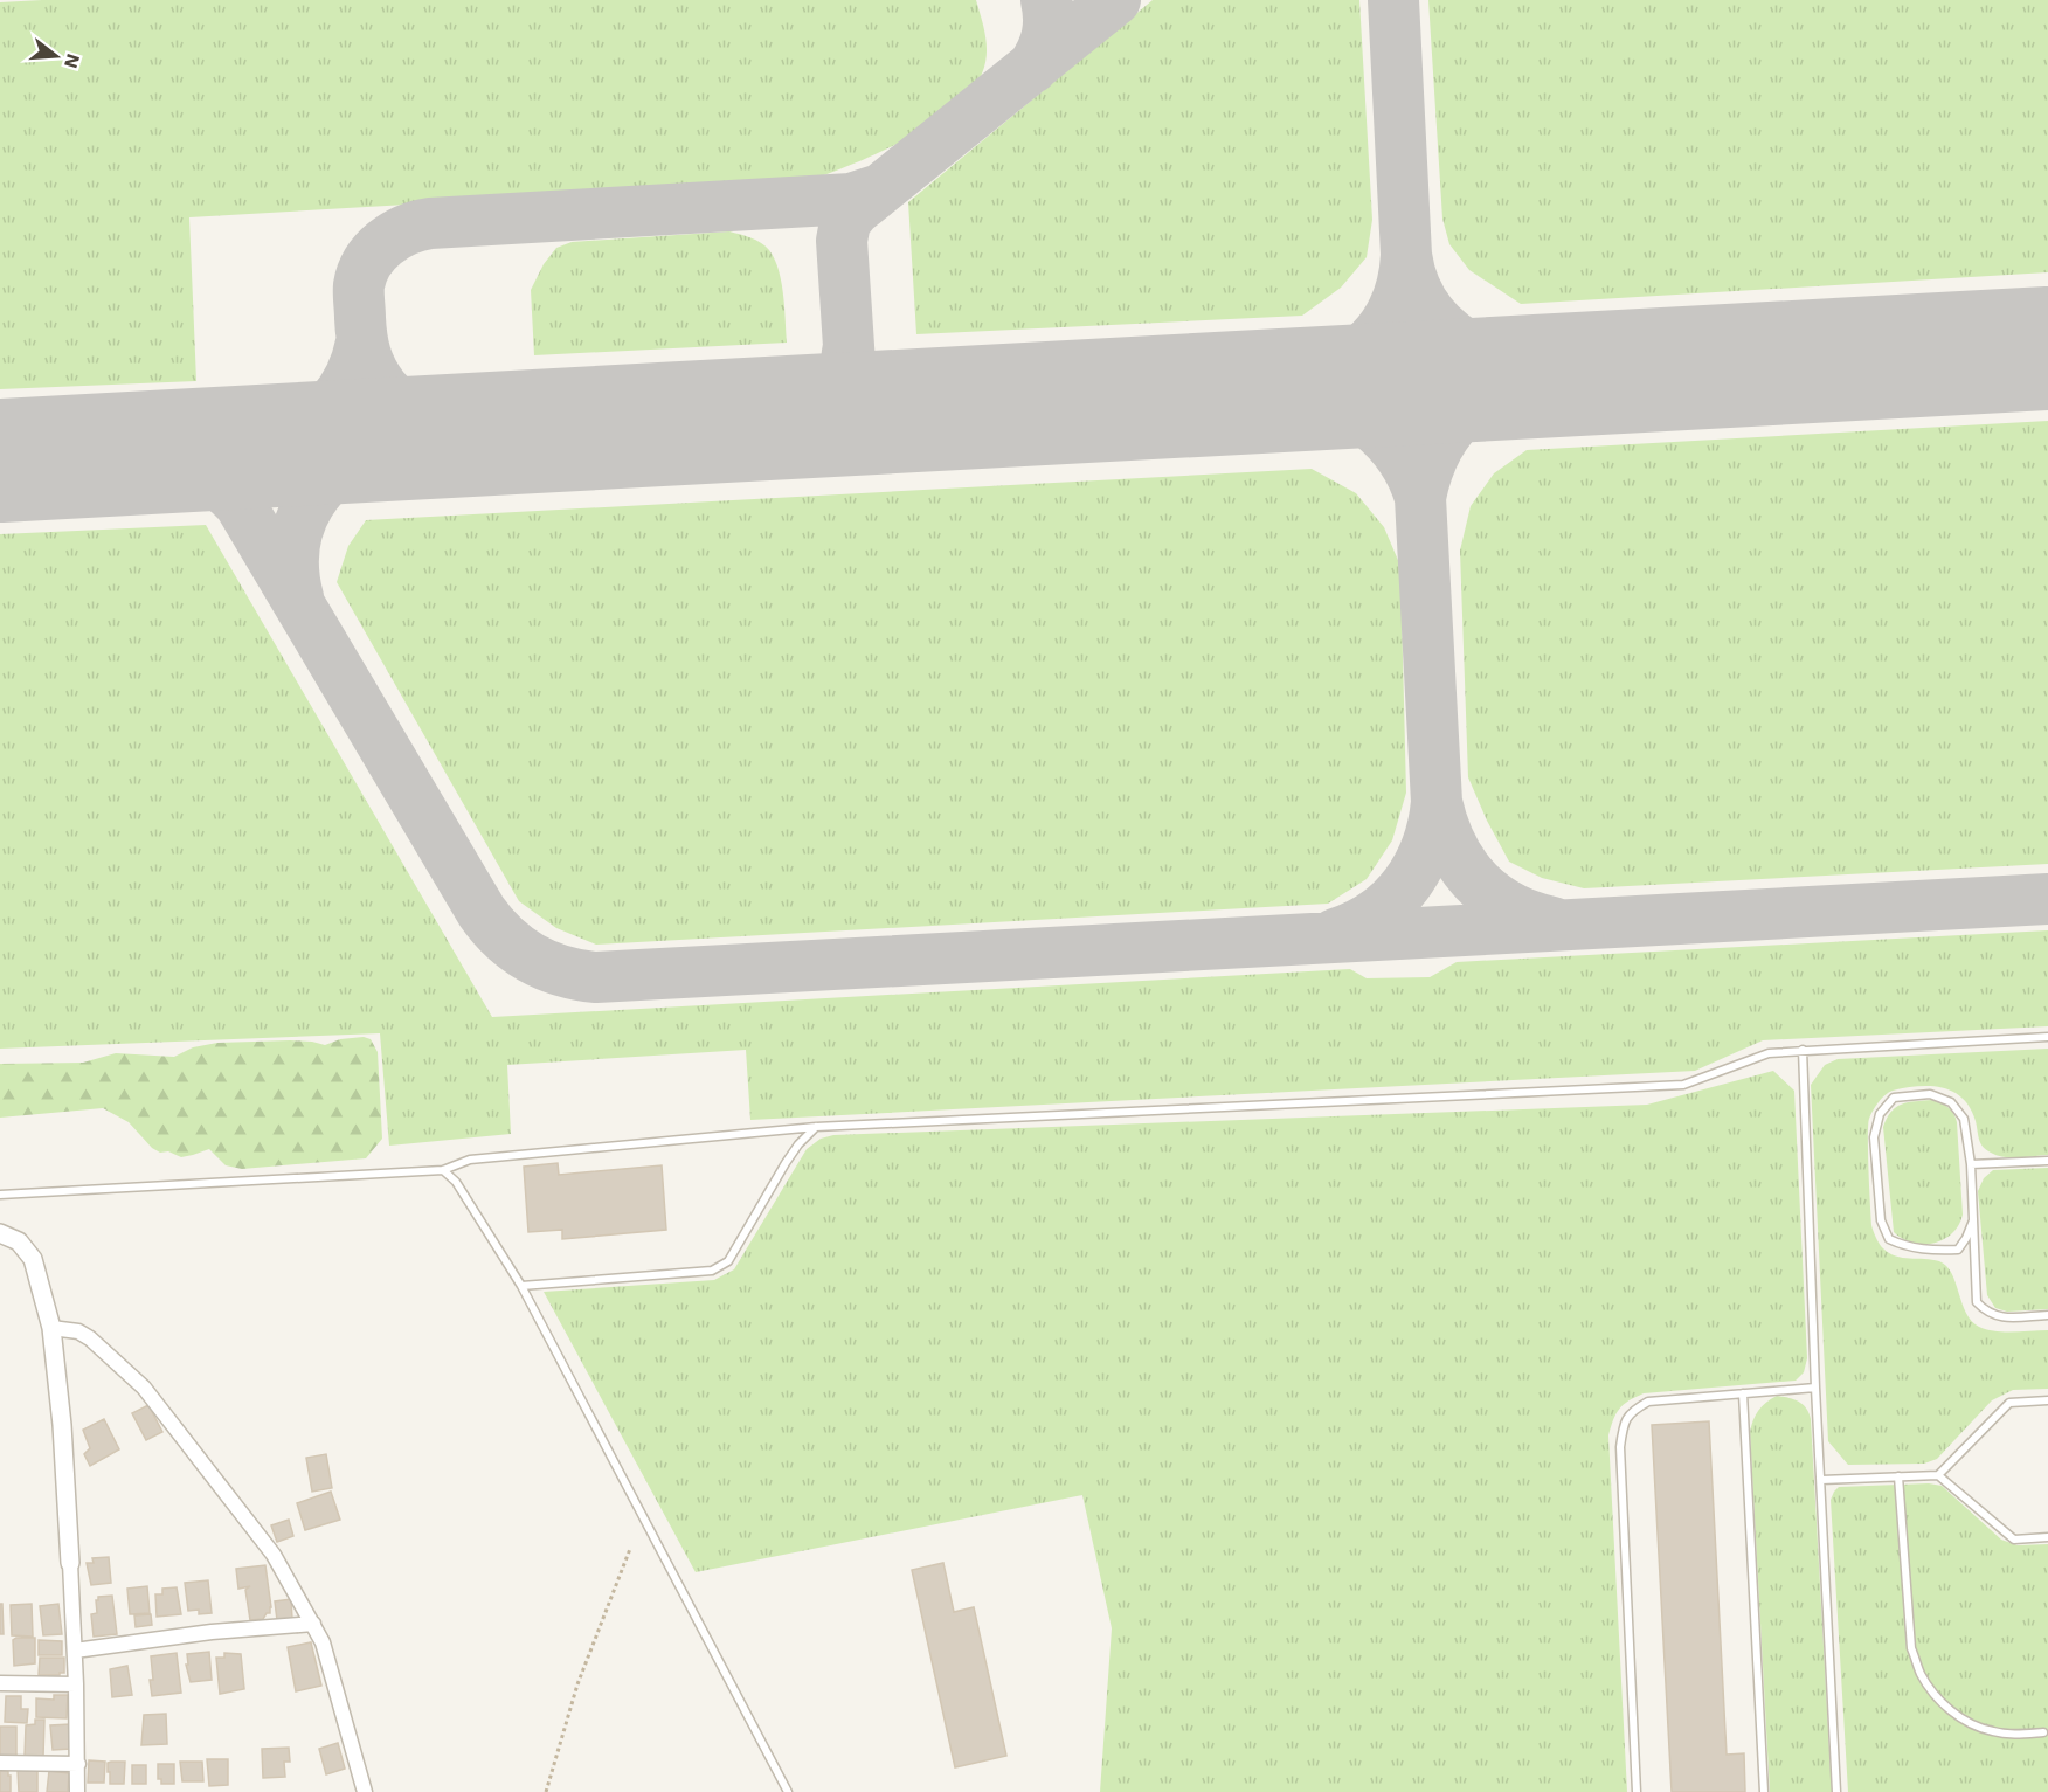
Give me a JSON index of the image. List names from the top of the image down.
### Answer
{
  "north": "right"
}
